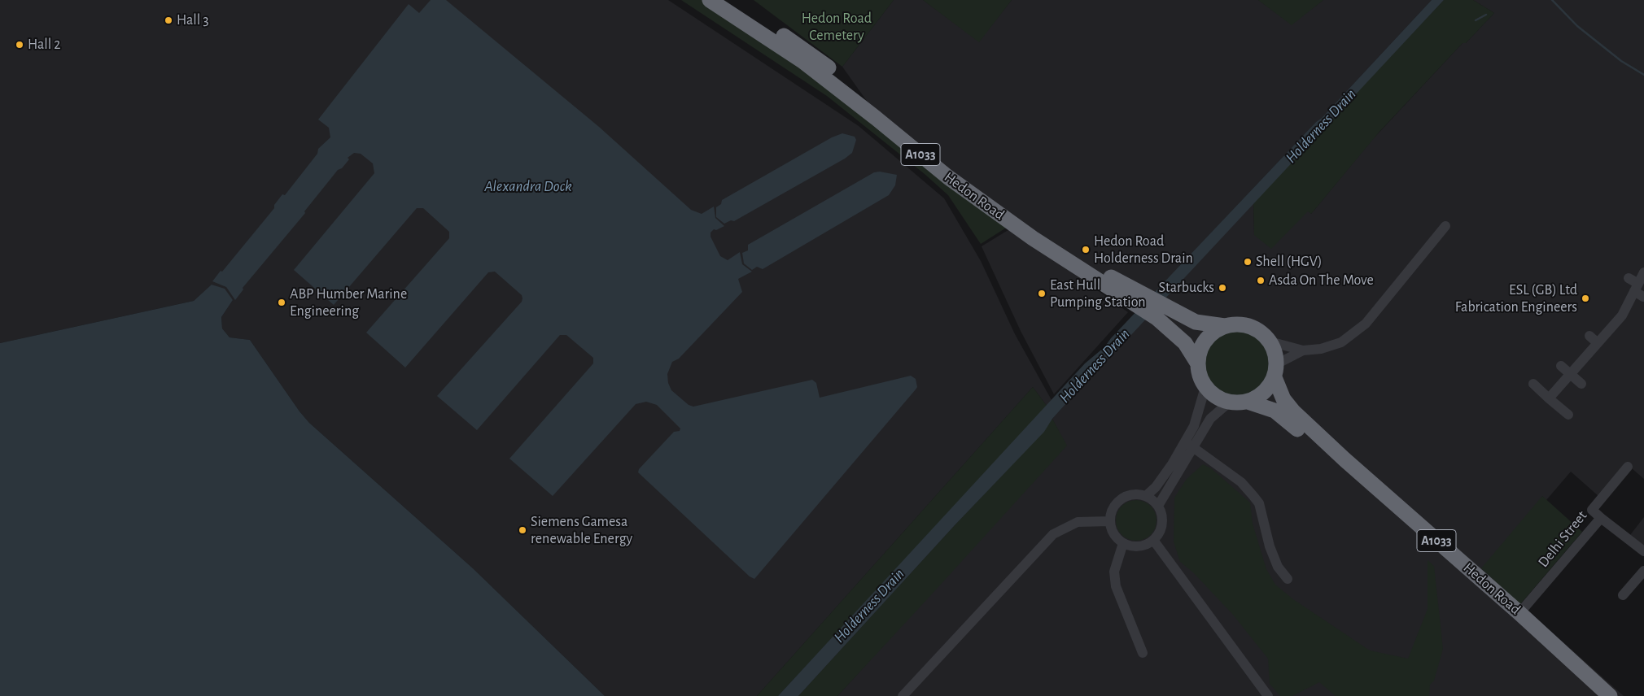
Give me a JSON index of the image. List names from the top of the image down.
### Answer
{
  "streets": {
    "highway": ["A1033", "Hedon Road"],
    "street": ["Delhi Street"]
  },
  "crossings": [
    ["A1033", "Hedon Road"],
    ["Hedon Road", "Delhi Street"]
  ],
  "water": ["Holderness Drain", "Alexandra Dock"],
  "parks": ["Hedon Road Cemetery"],
  "places": [
    "Hall 3",
    "Hall 2",
    "Hedon Road Holderness Drain",
    "Shell (HGV)",
    "Asda On The Move",
    "Starbucks",
    "East Hull Pumping Station",
    "ESL (GB) Ltd Fabrication Engineers",
    "ABP Humber Marine Engineering",
    "Siemens Gamesa renewable Energy"
  ]
}
